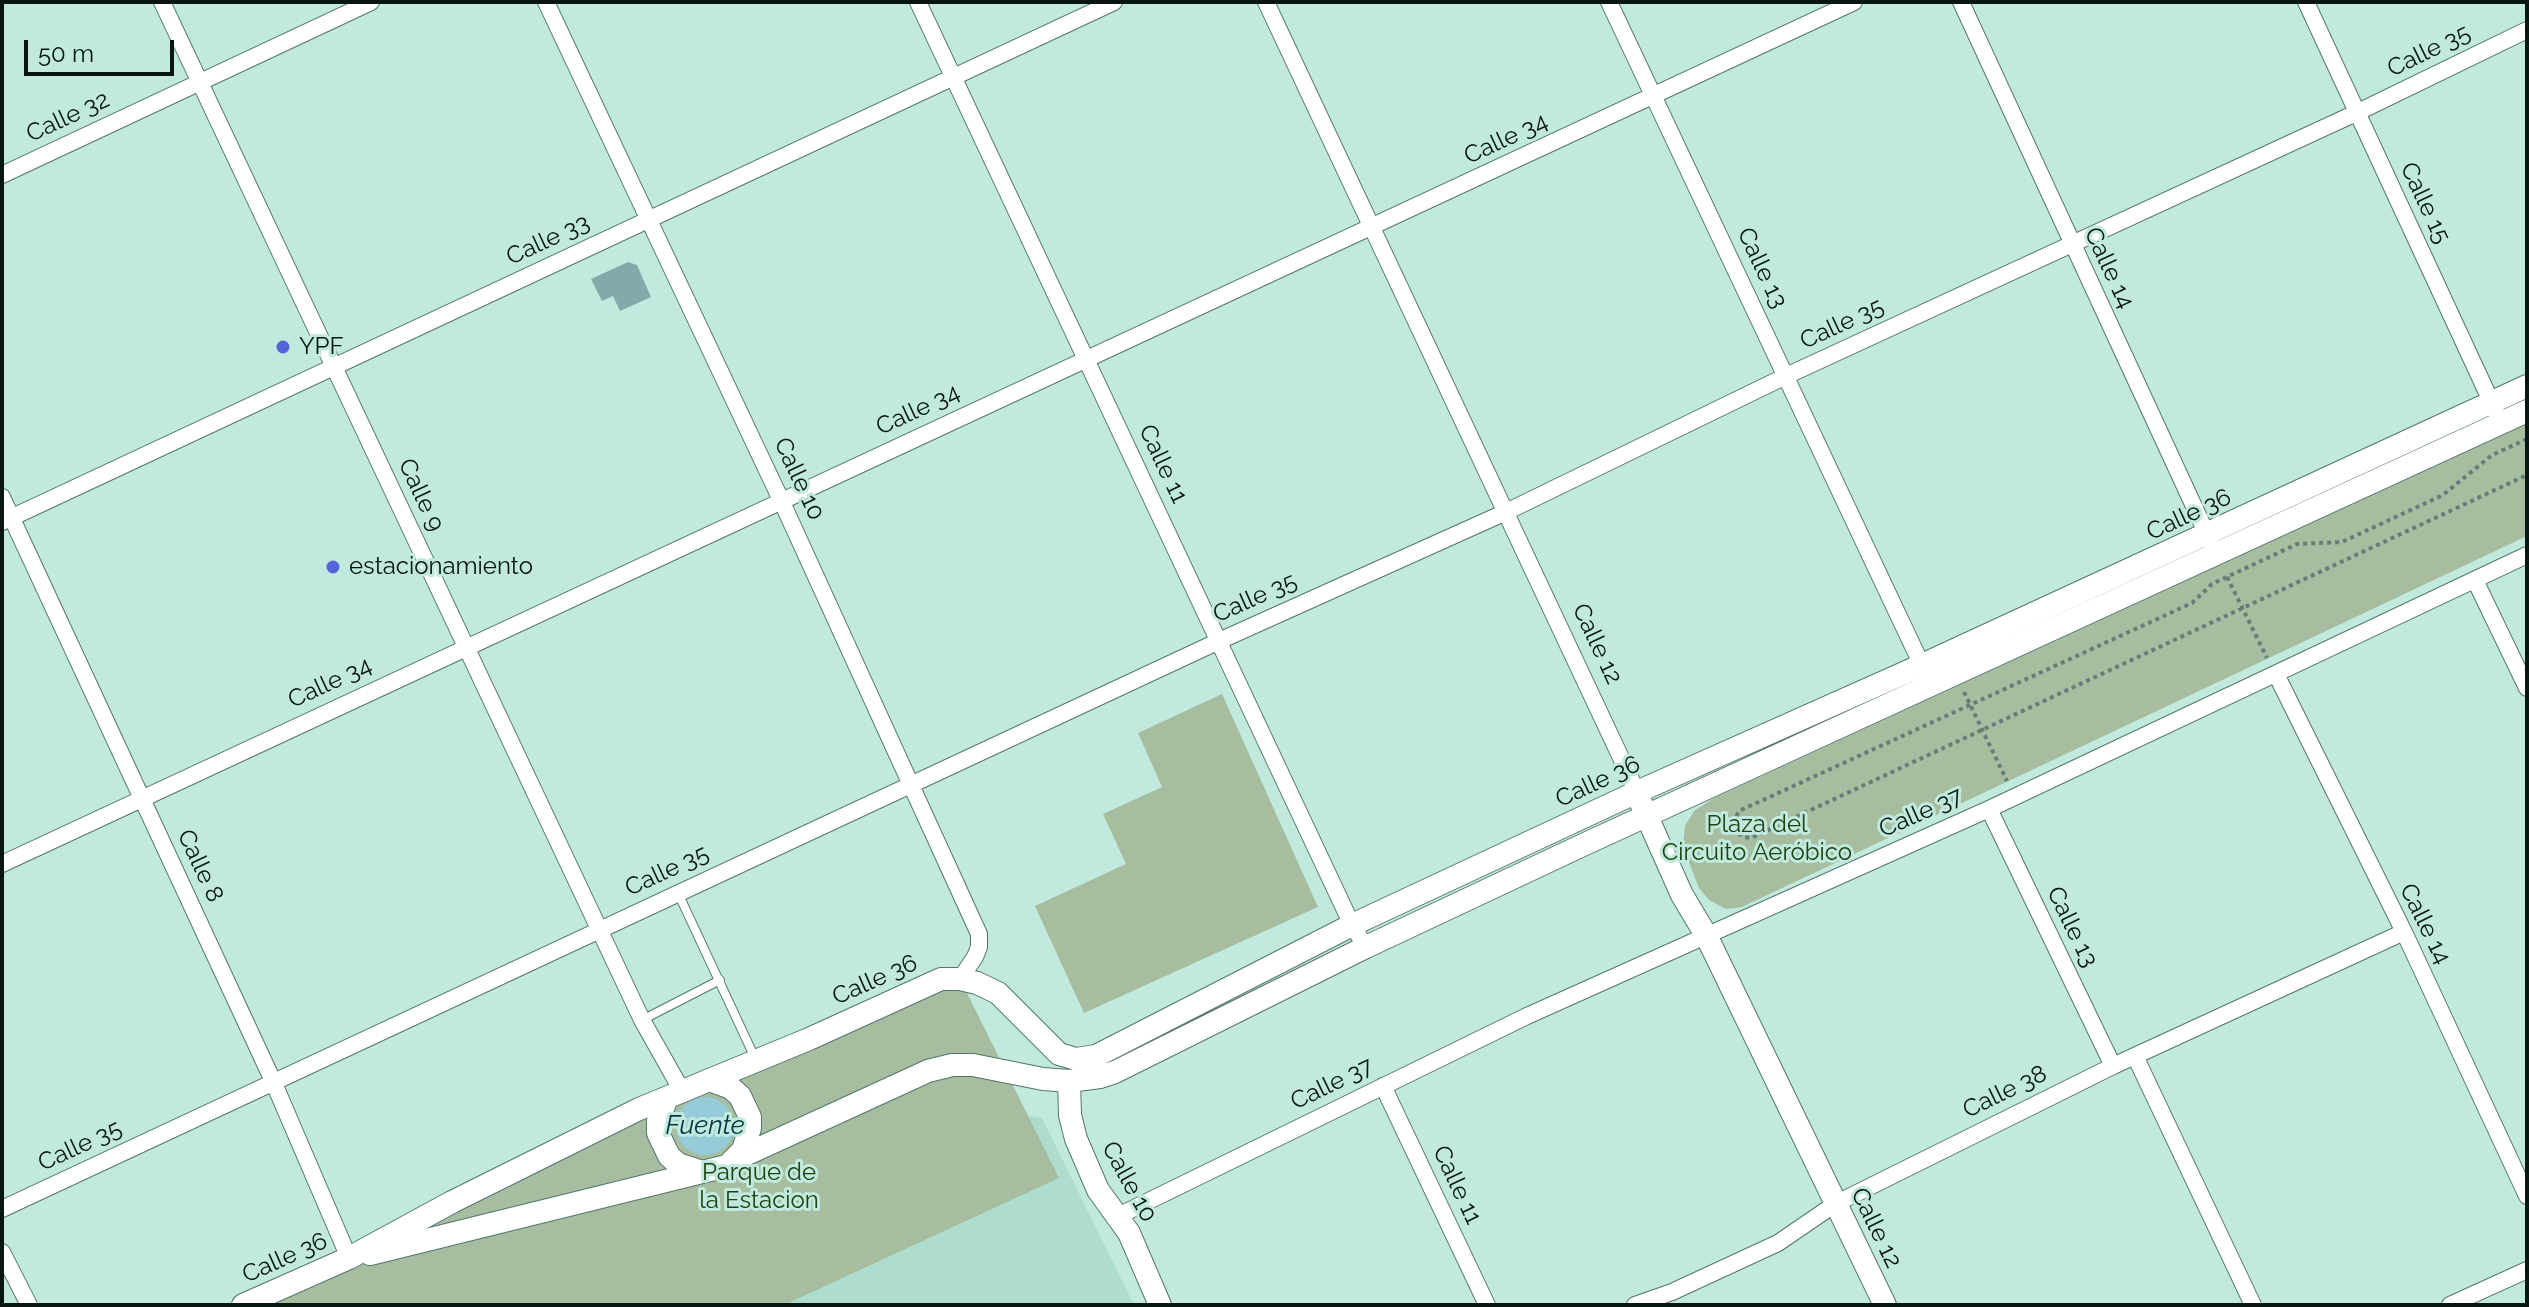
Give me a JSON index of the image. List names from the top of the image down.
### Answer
{
  "streets": {
    "street": [
      "Calle 35",
      "Calle 32",
      "Calle 34",
      "Calle 15",
      "Calle 33",
      "Calle 13",
      "Calle 14",
      "Calle 11",
      "Calle 10",
      "Calle 9",
      "Calle 36",
      "Calle 12",
      "Calle 37",
      "Calle 8",
      "Calle 38"
    ]
  },
  "crossings": [
    ["Calle 35", "Calle 15"],
    ["Calle 35", "Calle 13"],
    ["Calle 35", "Calle 14"],
    ["Calle 35", "Calle 11"],
    ["Calle 35", "Calle 10"],
    ["Calle 35", "Calle 9"],
    ["Calle 35", "Calle 12"],
    ["Calle 35", "Calle 8"],
    ["Calle 32", "Calle 9"],
    ["Calle 34", "Calle 13"],
    ["Calle 34", "Calle 11"],
    ["Calle 34", "Calle 10"],
    ["Calle 34", "Calle 9"],
    ["Calle 34", "Calle 12"],
    ["Calle 34", "Calle 8"],
    ["Calle 15", "Calle 36"],
    ["Calle 33", "Calle 11"],
    ["Calle 33", "Calle 10"],
    ["Calle 33", "Calle 9"],
    ["Calle 33", "Calle 8"],
    ["Calle 13", "Calle 36"],
    ["Calle 13", "Calle 37"],
    ["Calle 13", "Calle 38"],
    ["Calle 14", "Calle 36"],
    ["Calle 14", "Calle 37"],
    ["Calle 14", "Calle 38"],
    ["Calle 11", "Calle 36"],
    ["Calle 11", "Calle 37"],
    ["Calle 10", "Calle 36"],
    ["Calle 10", "Calle 37"],
    ["Calle 9", "Calle 36"],
    ["Calle 36", "Calle 12"],
    ["Calle 36", "Calle 8"],
    ["Calle 12", "Calle 37"],
    ["Calle 12", "Calle 38"]
  ],
  "water": ["Fuente"],
  "parks": ["Plaza del Circuito Aeróbico", "Parque de la Estacion"],
  "places": ["YPF", "estacionamiento"],
  "scale_bar": "50 m"
}
